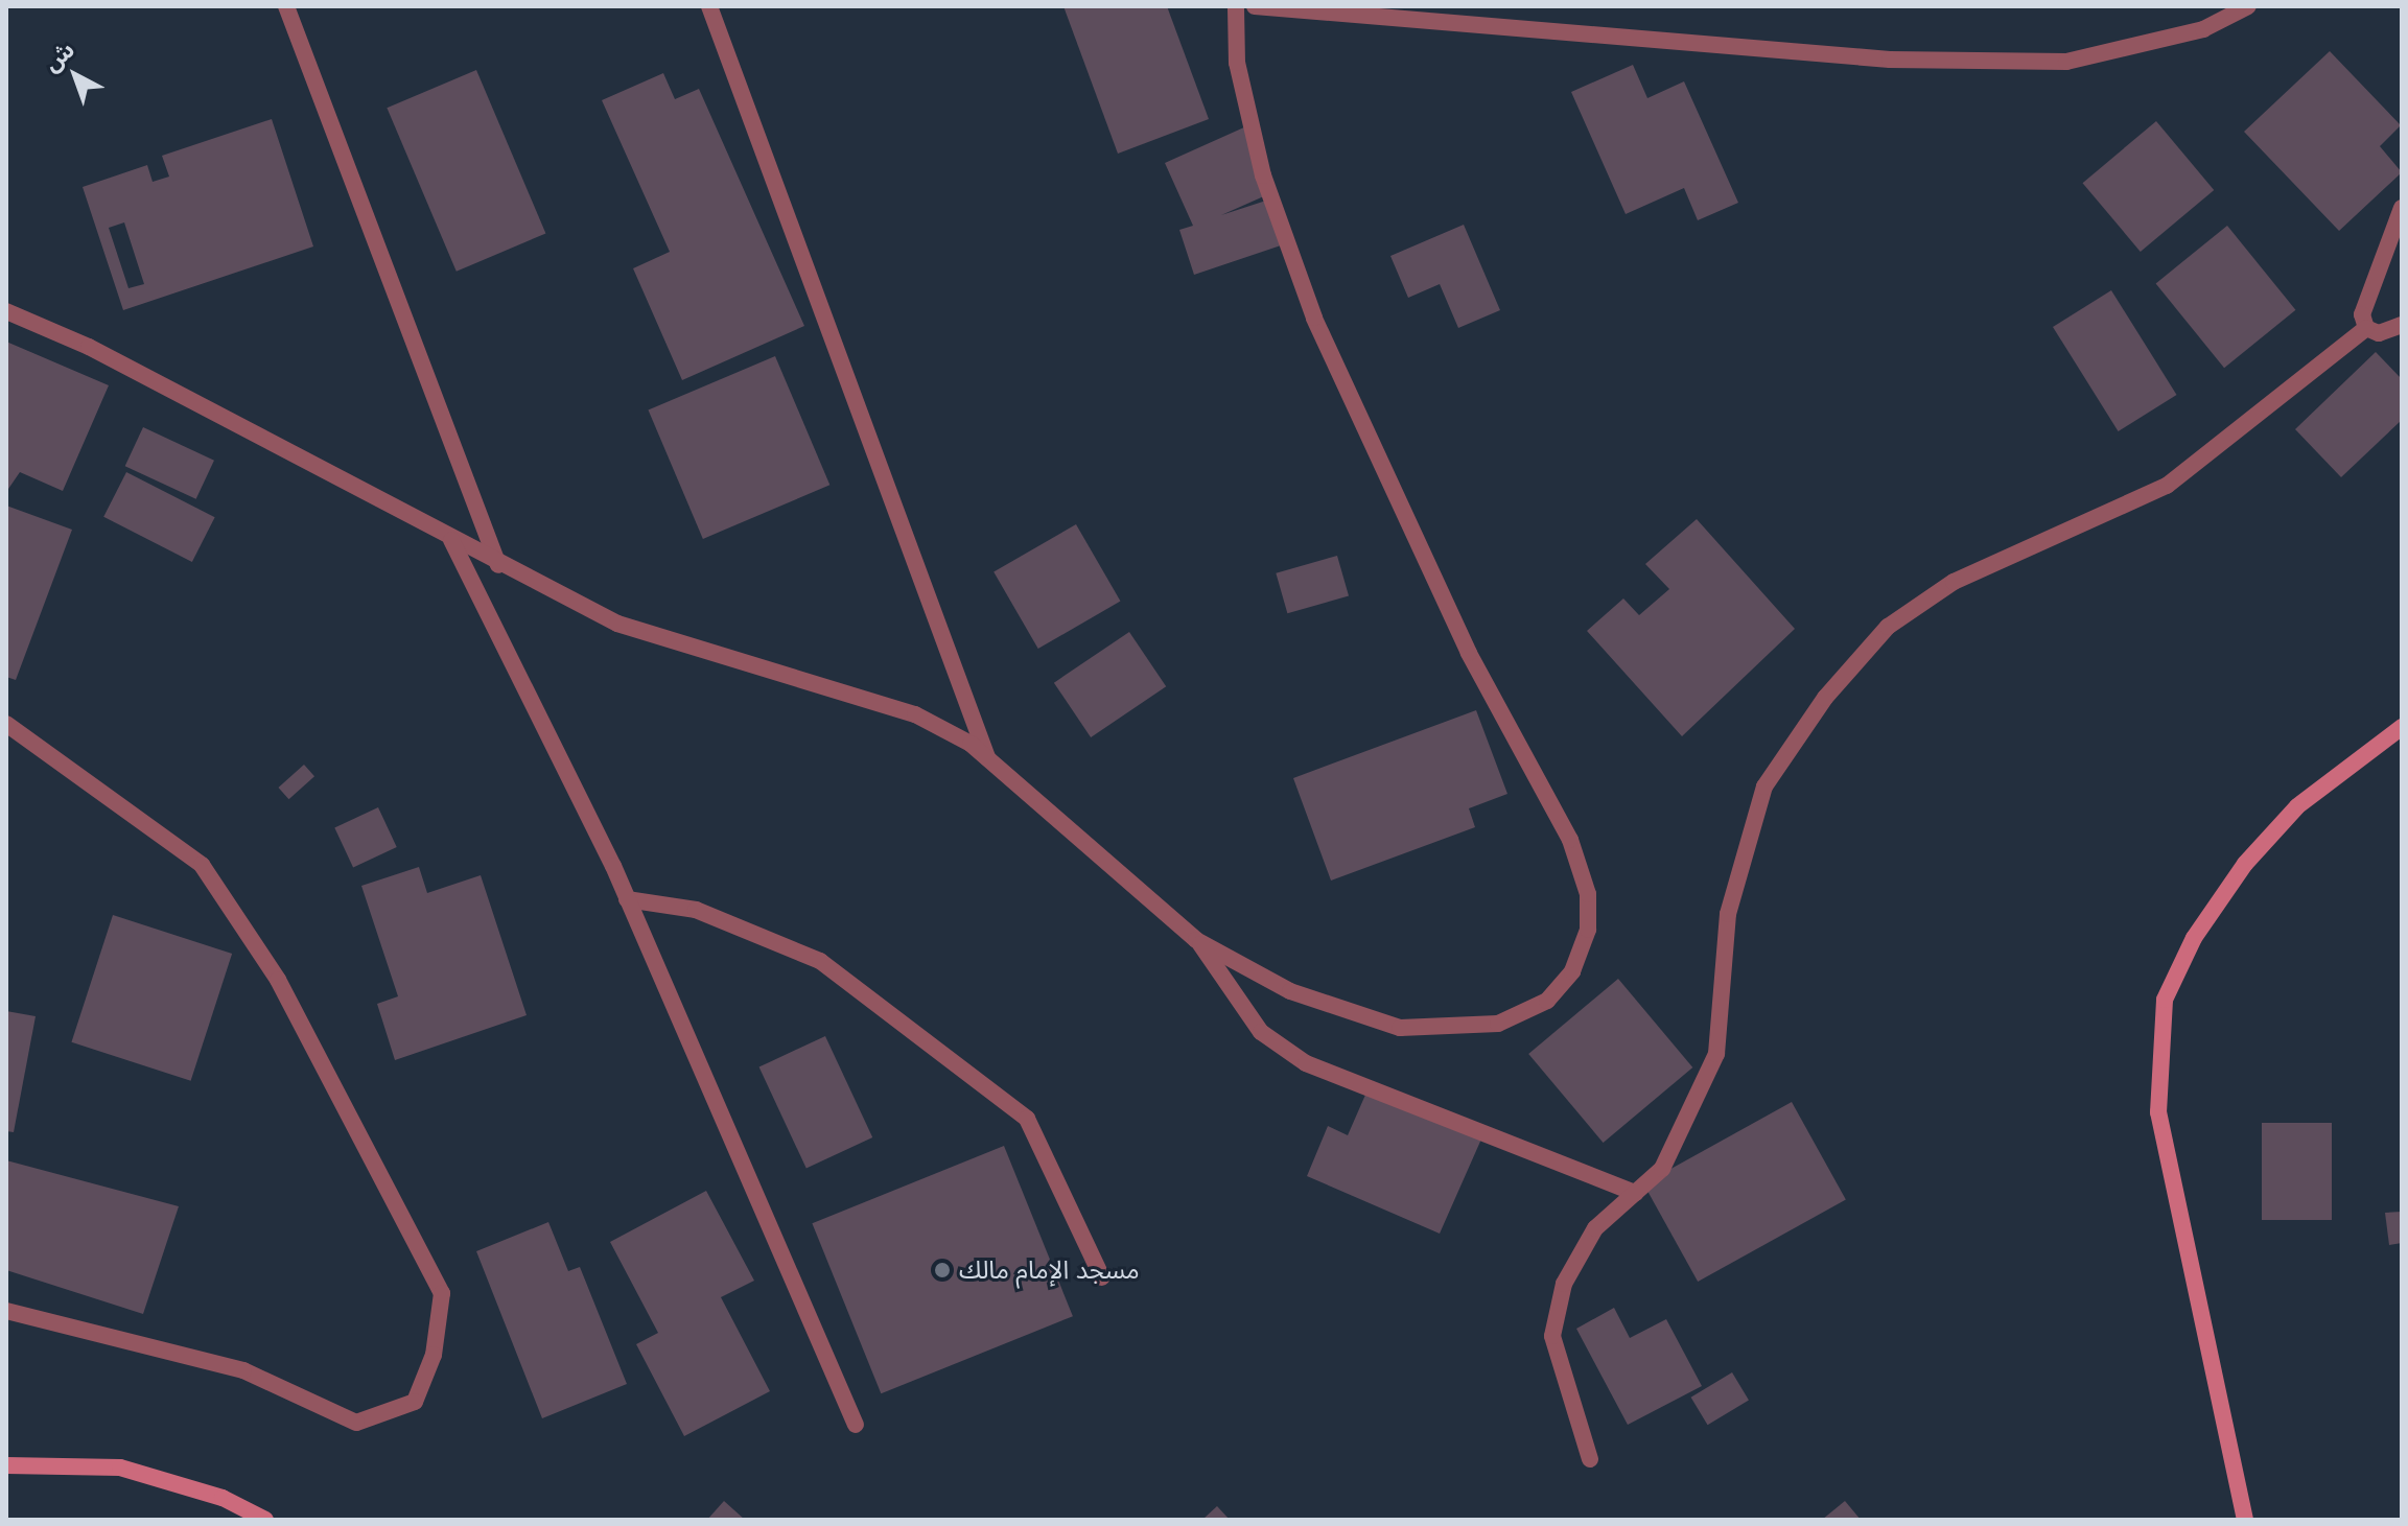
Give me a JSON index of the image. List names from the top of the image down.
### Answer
{
  "places": ["مسجد الإمام مالك"],
  "north": "top left"
}
